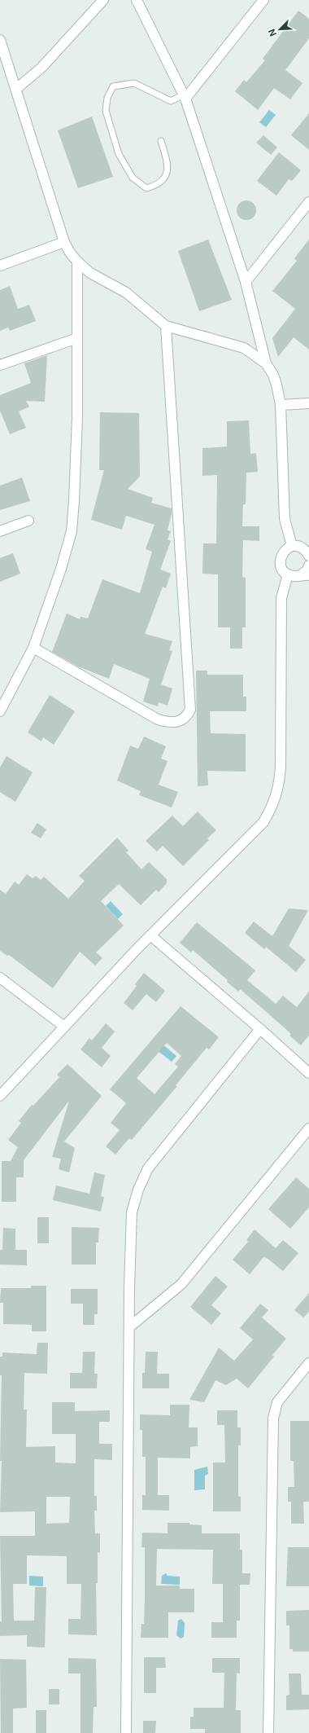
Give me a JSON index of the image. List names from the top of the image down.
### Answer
{
  "north": "bottom left"
}
